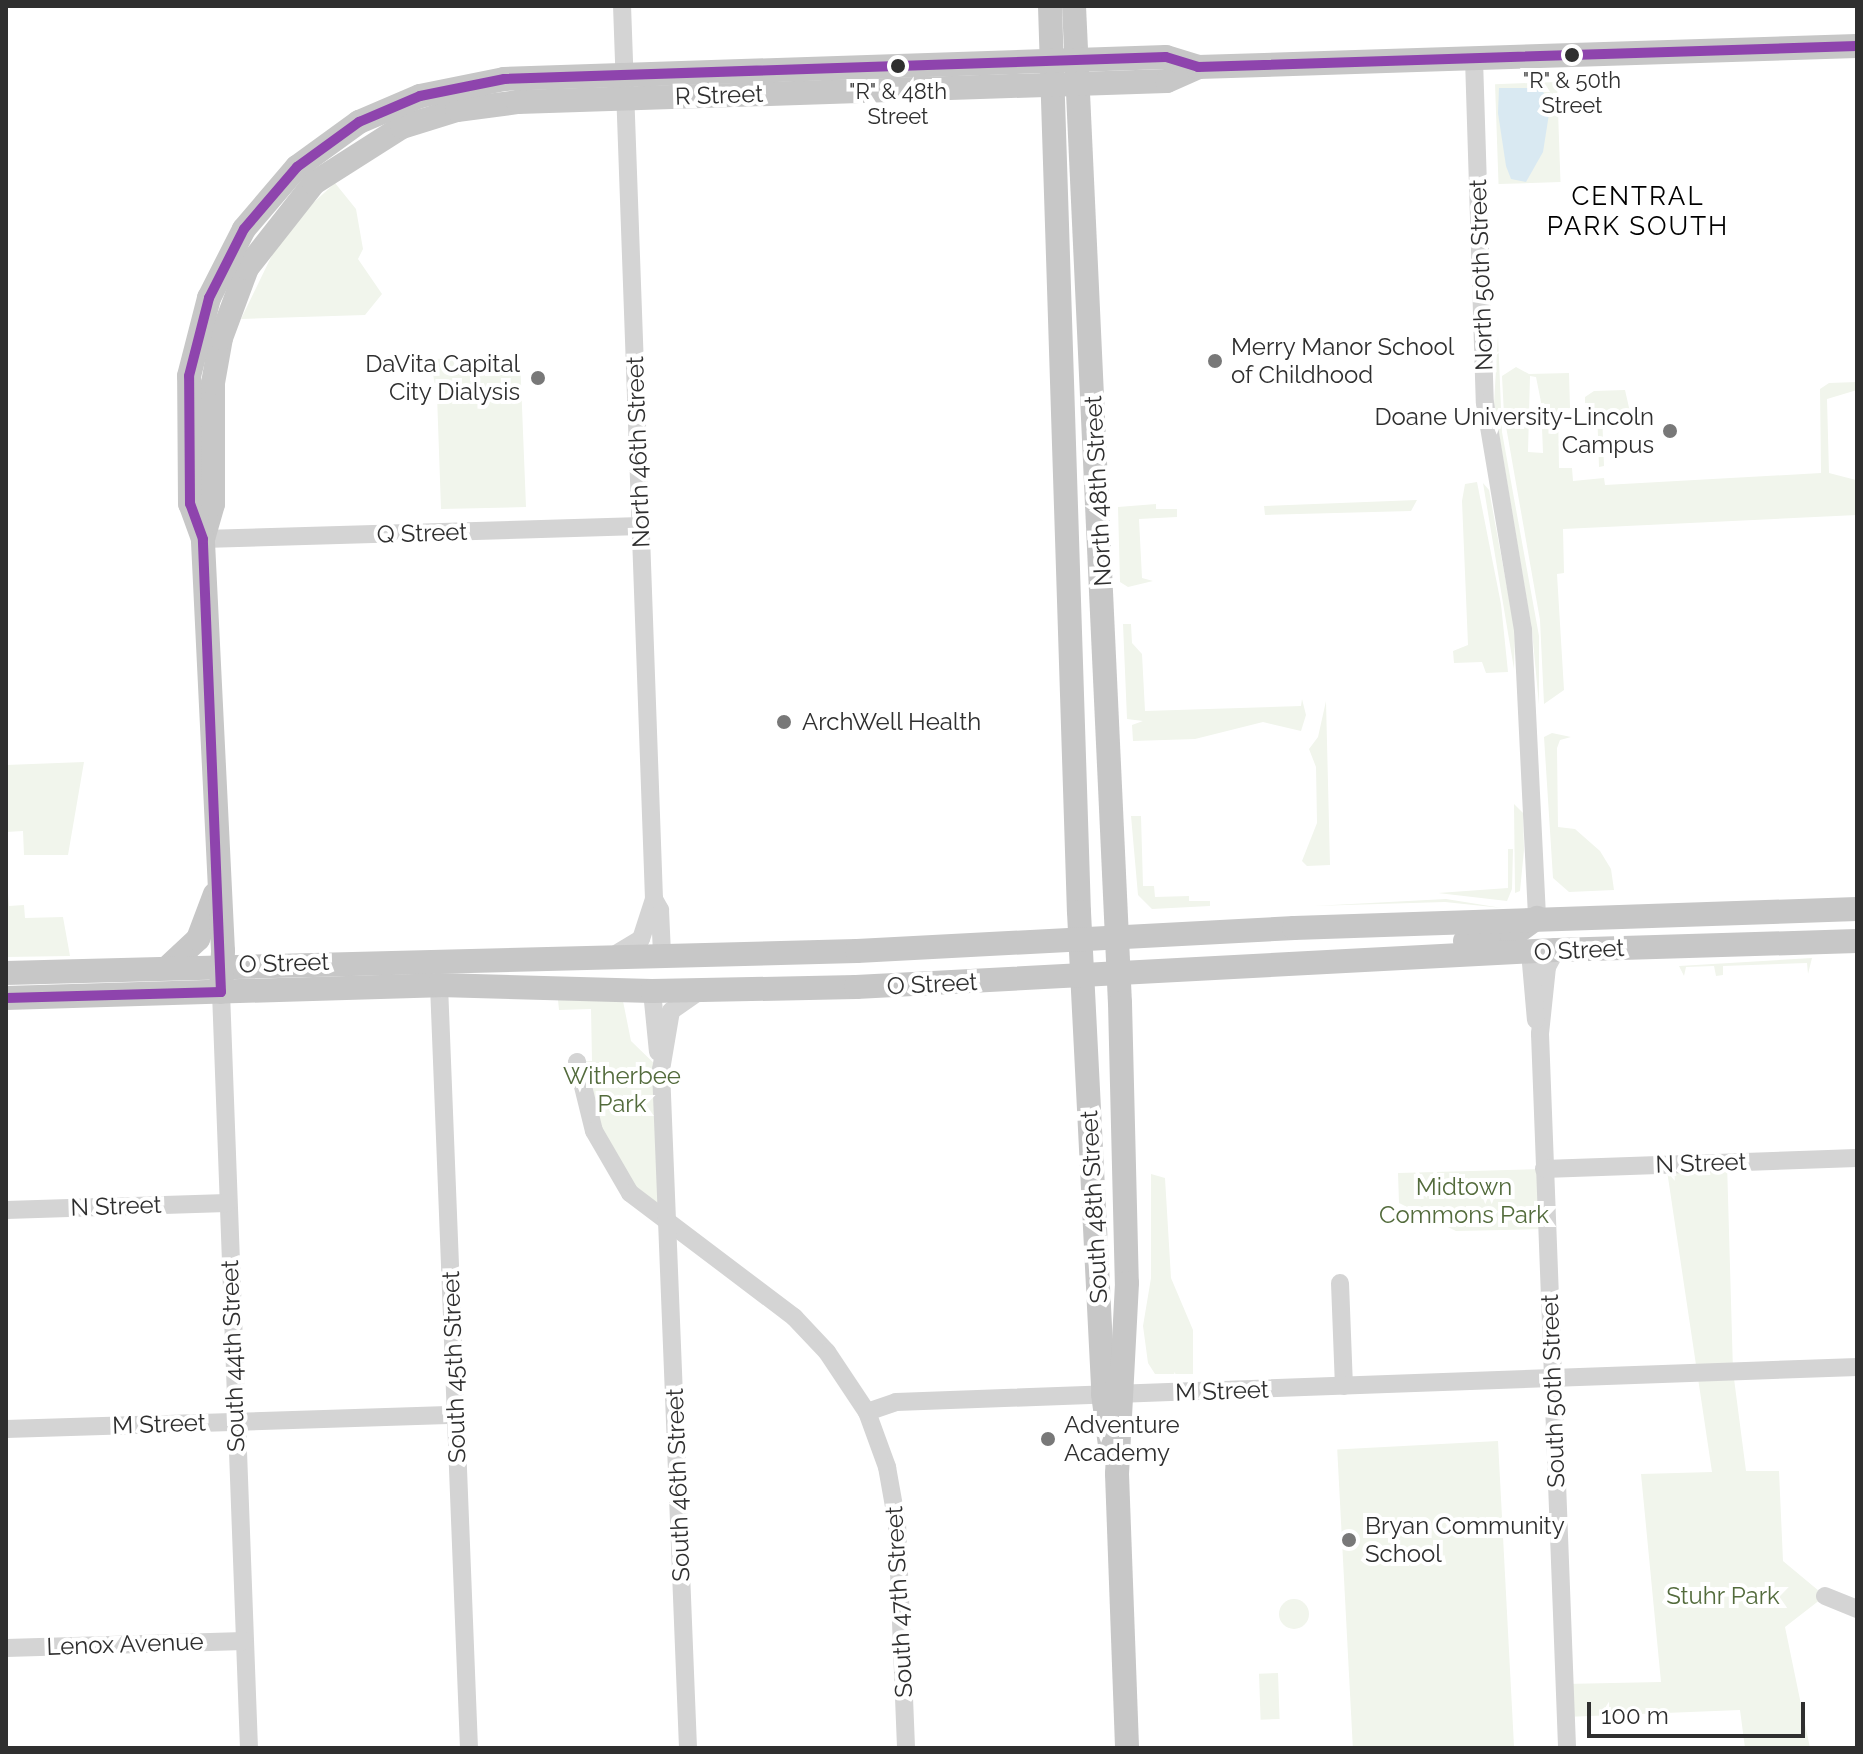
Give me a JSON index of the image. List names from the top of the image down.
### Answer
{
  "streets": {
    "main road": [
      "R Street",
      "North 48th Street",
      "O Street",
      "South 48th Street",
      "South 44th Street"
    ],
    "street": [
      "North 50th Street",
      "North 46th Street",
      "Q Street",
      "N Street",
      "South 45th Street",
      "M Street",
      "South 50th Street",
      "South 46th Street",
      "South 47th Street",
      "Lenox Avenue"
    ]
  },
  "crossings": [
    ["R Street", "North 50th Street"],
    ["R Street", "North 46th Street"],
    ["R Street", "North 48th Street"],
    ["R Street", "Q Street"],
    ["R Street", "South 44th Street"],
    ["North 50th Street", "O Street"],
    ["North 46th Street", "Q Street"],
    ["North 46th Street", "O Street"],
    ["North 48th Street", "O Street"],
    ["North 48th Street", "South 48th Street"],
    ["Q Street", "South 44th Street"],
    ["O Street", "South 48th Street"],
    ["O Street", "South 44th Street"],
    ["O Street", "South 45th Street"],
    ["O Street", "South 50th Street"],
    ["O Street", "South 46th Street"],
    ["N Street", "South 44th Street"],
    ["N Street", "South 50th Street"],
    ["South 48th Street", "M Street"],
    ["South 44th Street", "M Street"],
    ["South 44th Street", "Lenox Avenue"],
    ["South 45th Street", "M Street"],
    ["M Street", "South 50th Street"],
    ["M Street", "South 47th Street"]
  ],
  "districts": ["CENTRAL PARK SOUTH"],
  "parks": ["Witherbee Park", "Midtown Commons Park", "Stuhr Park"],
  "places": [
    "\"R\" & 50th Street",
    "\"R\" & 48th Street",
    "Merry Manor School of Childhood",
    "DaVita Capital City Dialysis",
    "Doane University-Lincoln Campus",
    "ArchWell Health",
    "Adventure Academy",
    "Bryan Community School"
  ],
  "scale_bar": "100 m"
}
